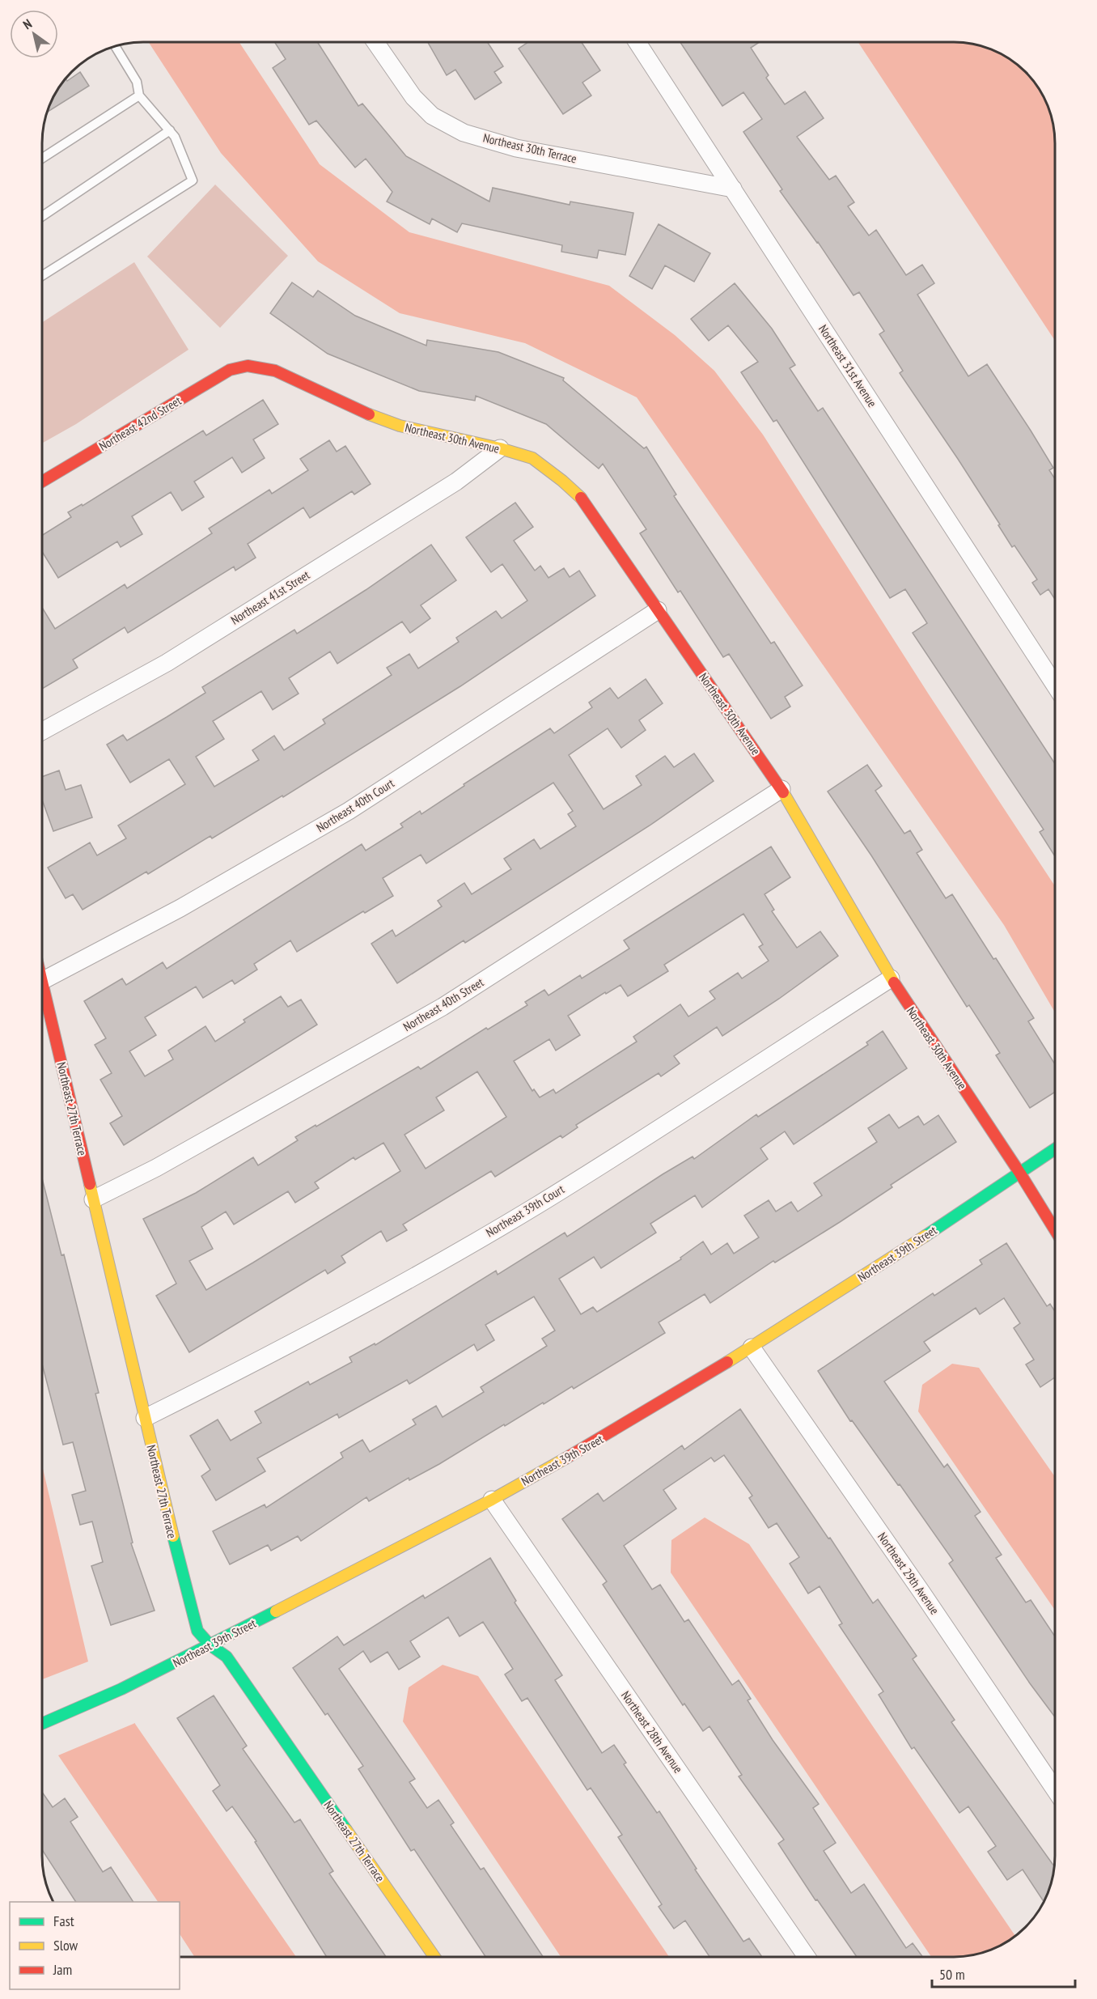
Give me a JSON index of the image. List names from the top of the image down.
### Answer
{
  "streets": {
    "street": [
      "Northeast 30th Terrace",
      "Northeast 31st Avenue",
      "Northeast 42nd Street",
      "Northeast 30th Avenue",
      "Northeast 41st Street",
      "Northeast 40th Court",
      "Northeast 40th Street",
      "Northeast 27th Terrace",
      "Northeast 39th Court",
      "Northeast 39th Street",
      "Northeast 29th Avenue",
      "Northeast 28th Avenue"
    ]
  },
  "crossings": [
    ["Northeast 30th Terrace", "Northeast 31st Avenue"],
    ["Northeast 42nd Street", "Northeast 30th Avenue"],
    ["Northeast 30th Avenue", "Northeast 41st Street"],
    ["Northeast 30th Avenue", "Northeast 40th Court"],
    ["Northeast 30th Avenue", "Northeast 40th Street"],
    ["Northeast 30th Avenue", "Northeast 39th Court"],
    ["Northeast 30th Avenue", "Northeast 39th Street"],
    ["Northeast 40th Street", "Northeast 27th Terrace"],
    ["Northeast 27th Terrace", "Northeast 39th Court"],
    ["Northeast 27th Terrace", "Northeast 39th Street"],
    ["Northeast 39th Street", "Northeast 29th Avenue"],
    ["Northeast 39th Street", "Northeast 28th Avenue"]
  ],
  "legend": ["Fast", "Slow", "Jam"],
  "scale_bar": "50 m",
  "north": "top left"
}
